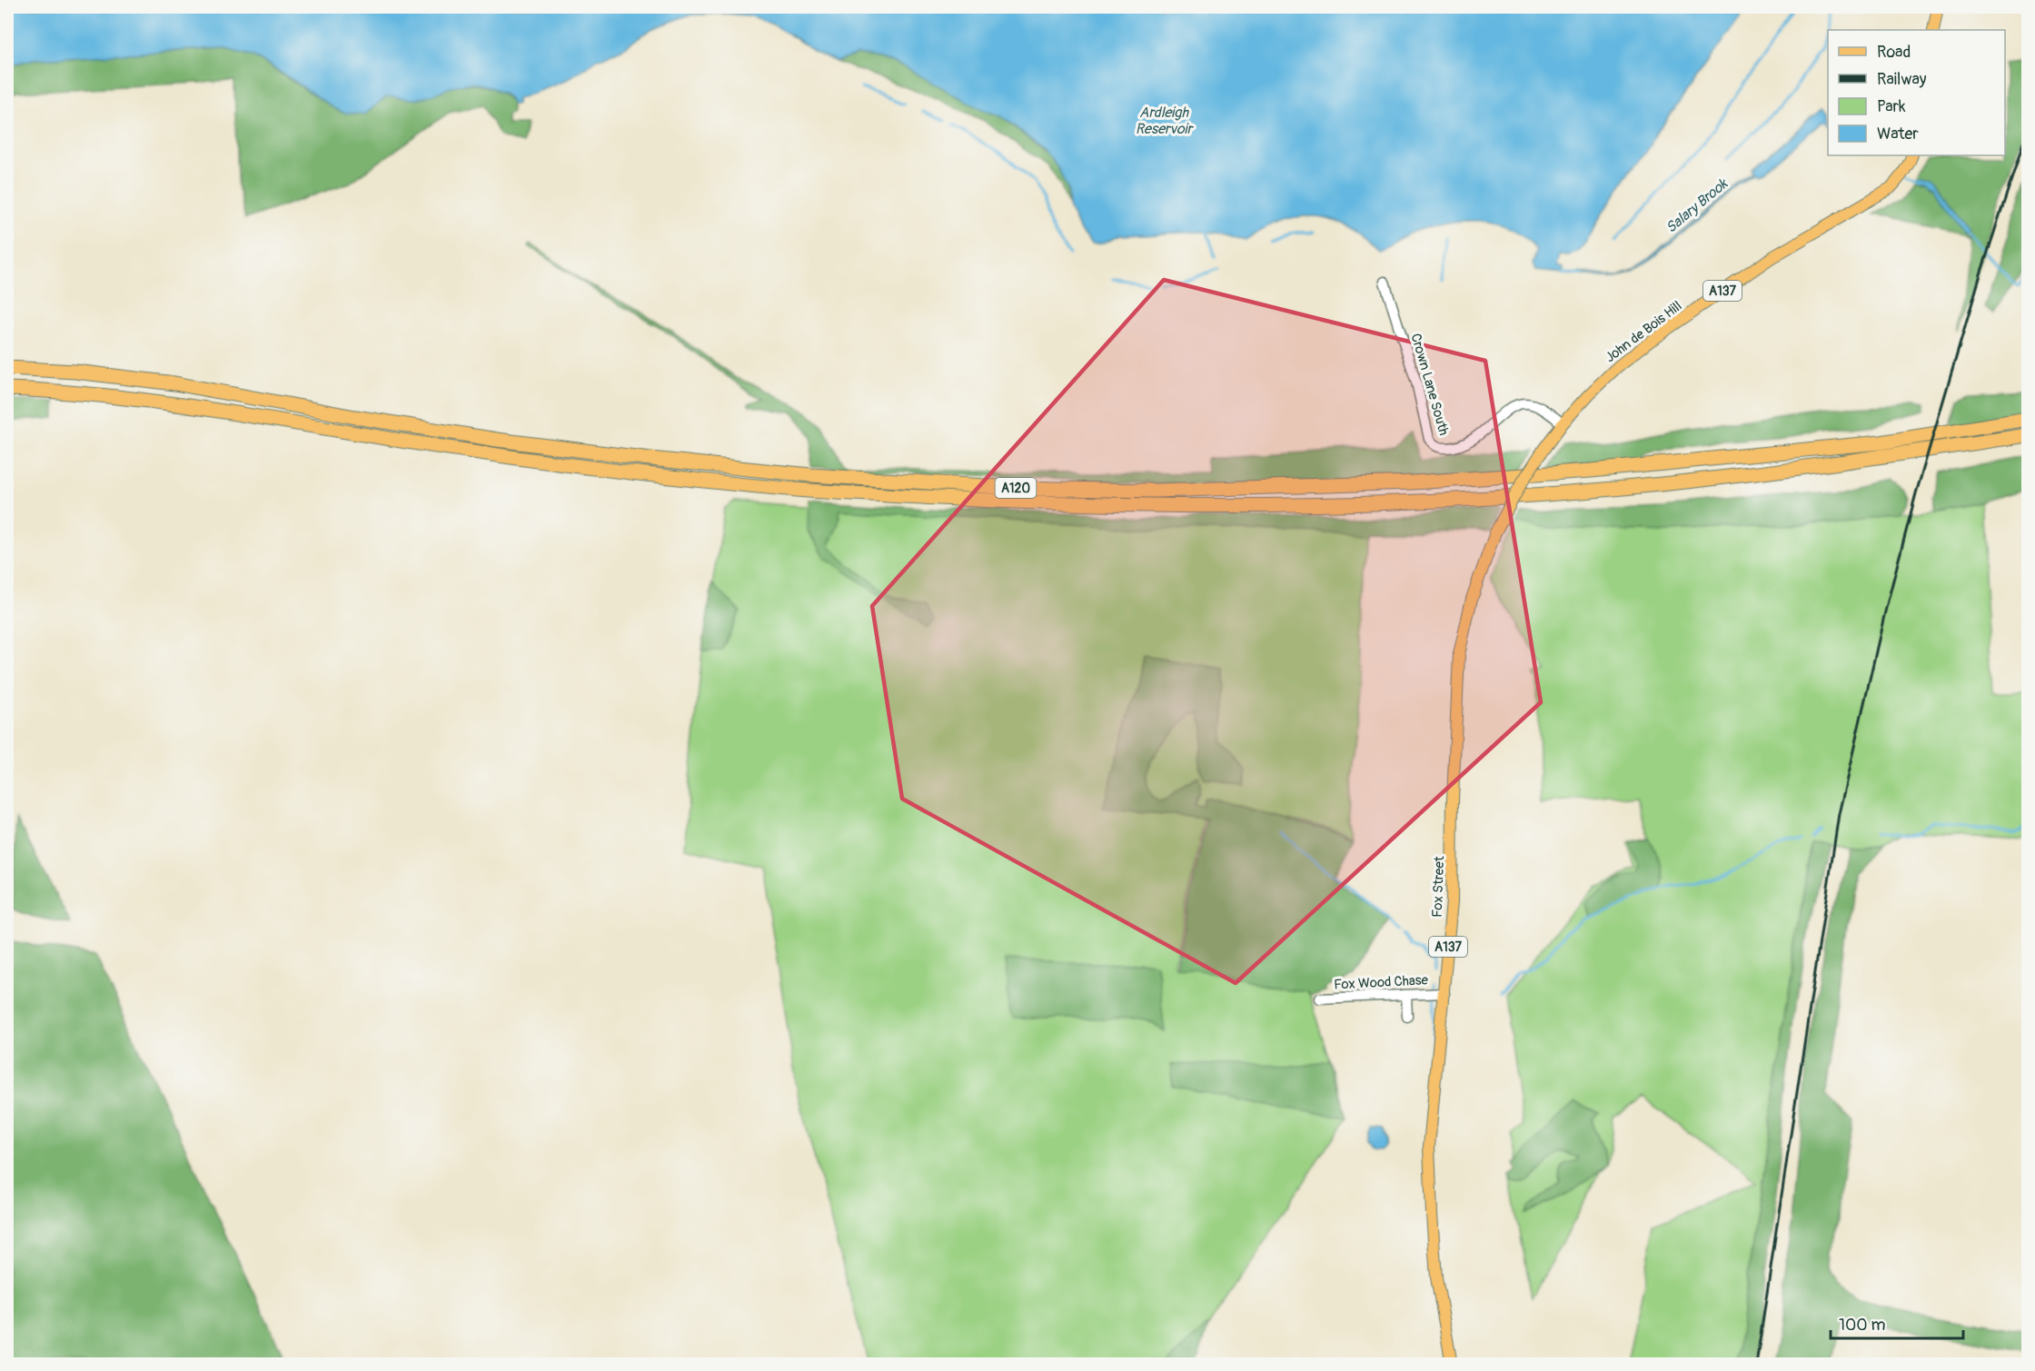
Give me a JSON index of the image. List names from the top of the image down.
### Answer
{
  "streets": {
    "highway": ["A120"],
    "main road": ["A137", "John de Bois Hill", "Fox Street"],
    "street": ["Crown Lane South", "Fox Wood Chase"]
  },
  "crossings": [
    ["John de Bois Hill", "Crown Lane South"],
    ["John de Bois Hill", "Fox Street"],
    ["Fox Street", "Fox Wood Chase"]
  ],
  "water": ["Ardleigh Reservoir", "Salary Brook"],
  "legend": [
    "Road",
    "Railway",
    "Park",
    "Water"
  ],
  "scale_bar": "100 m"
}
